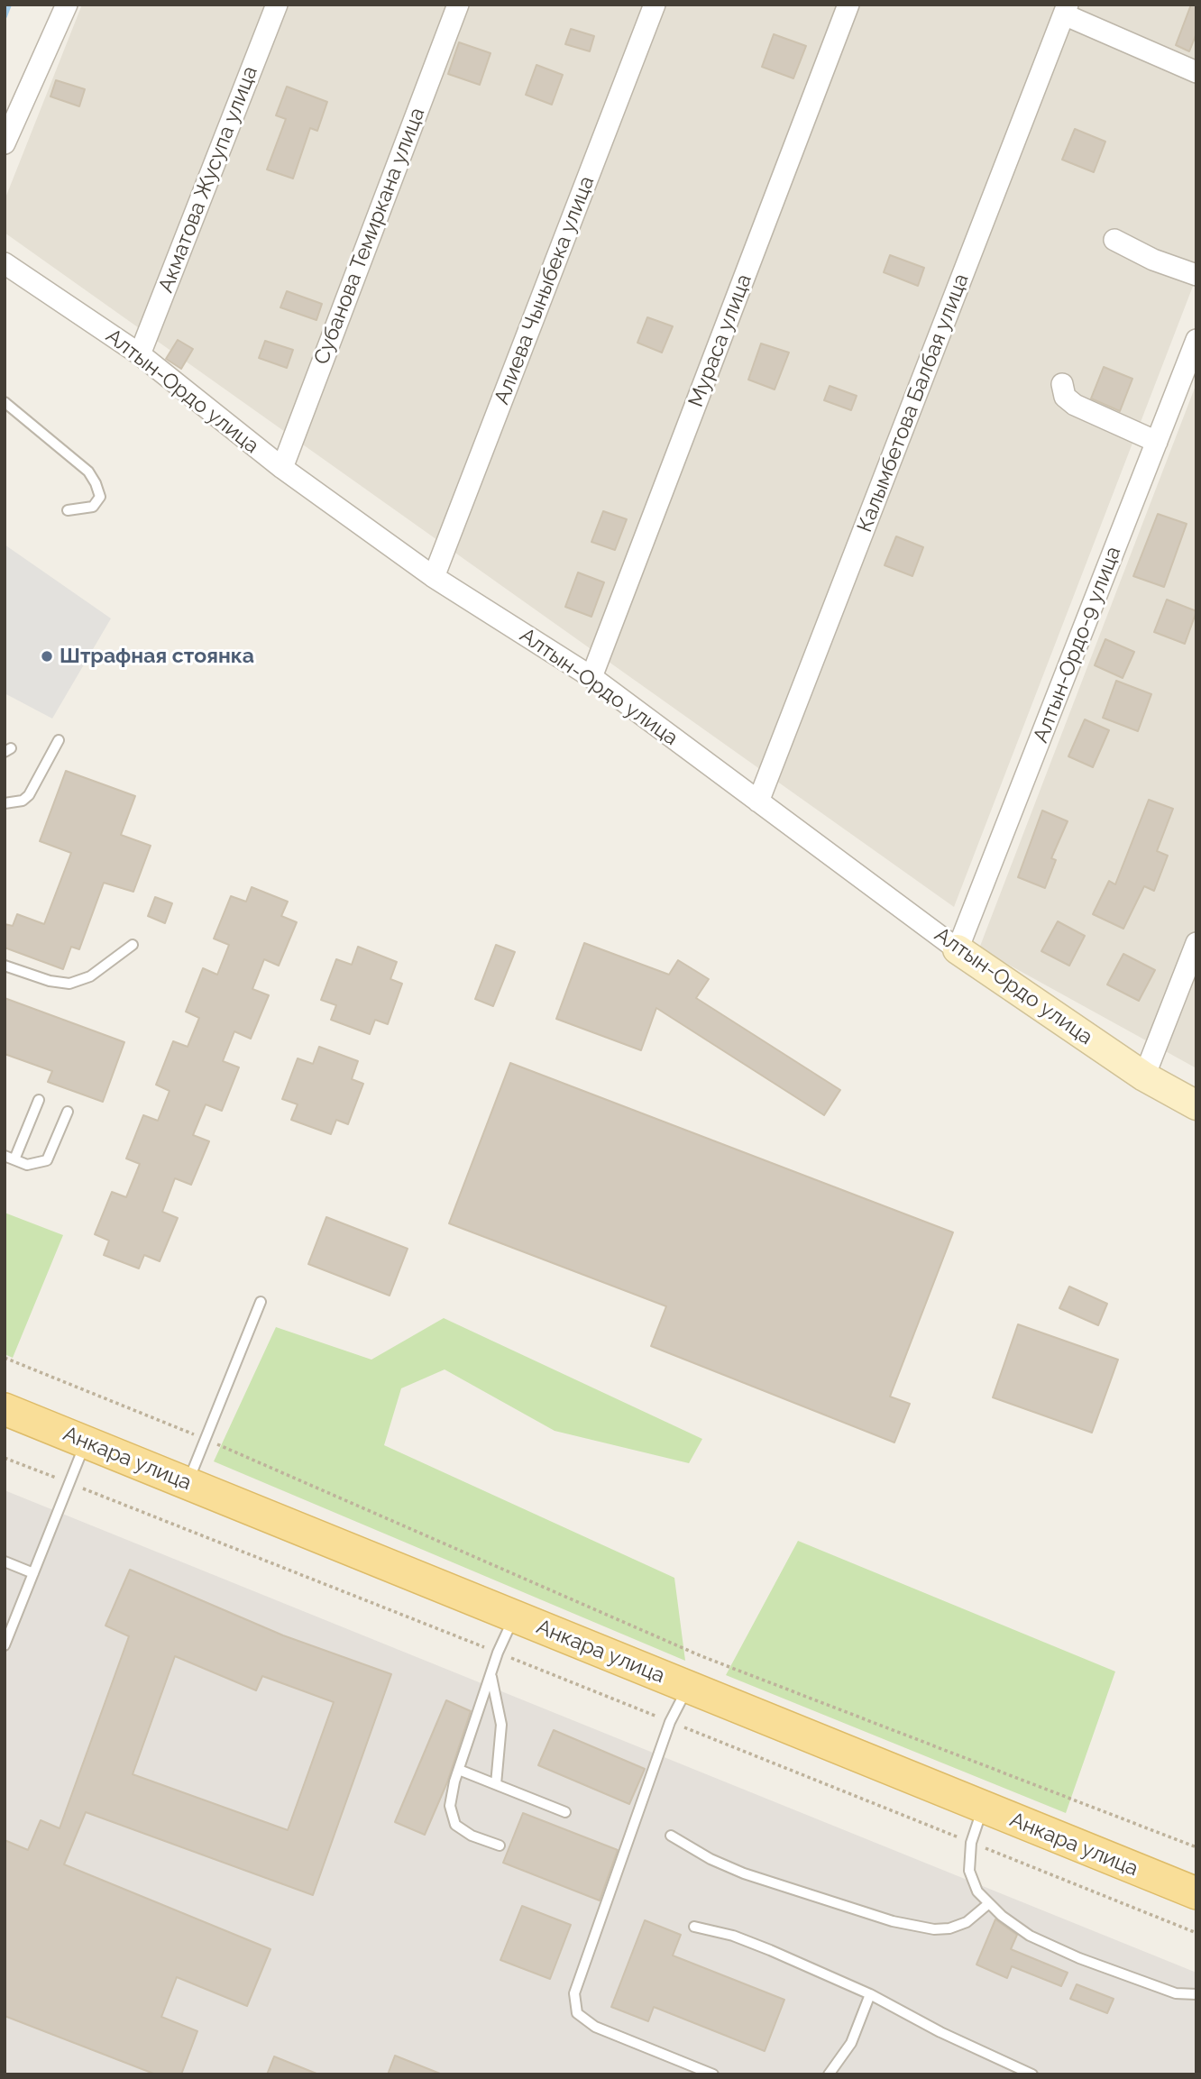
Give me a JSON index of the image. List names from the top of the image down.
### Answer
{
  "streets": {
    "main road": ["Анкара улица"],
    "street": [
      "Акматова Жусупа улица",
      "Субанова Темиркана улица",
      "Алиева Чыныбека улица",
      "Мураса улица",
      "Алтын-Ордо улица",
      "Калымбетова Балбая улица",
      "Алтын-Ордо-9 улица"
    ]
  },
  "crossings": [
    ["Акматова Жусупа улица", "Алтын-Ордо улица"],
    ["Субанова Темиркана улица", "Алтын-Ордо улица"],
    ["Алиева Чыныбека улица", "Алтын-Ордо улица"],
    ["Мураса улица", "Алтын-Ордо улица"],
    ["Алтын-Ордо улица", "Калымбетова Балбая улица"],
    ["Алтын-Ордо улица", "Алтын-Ордо-9 улица"]
  ],
  "places": ["Штрафная стоянка"]
}
